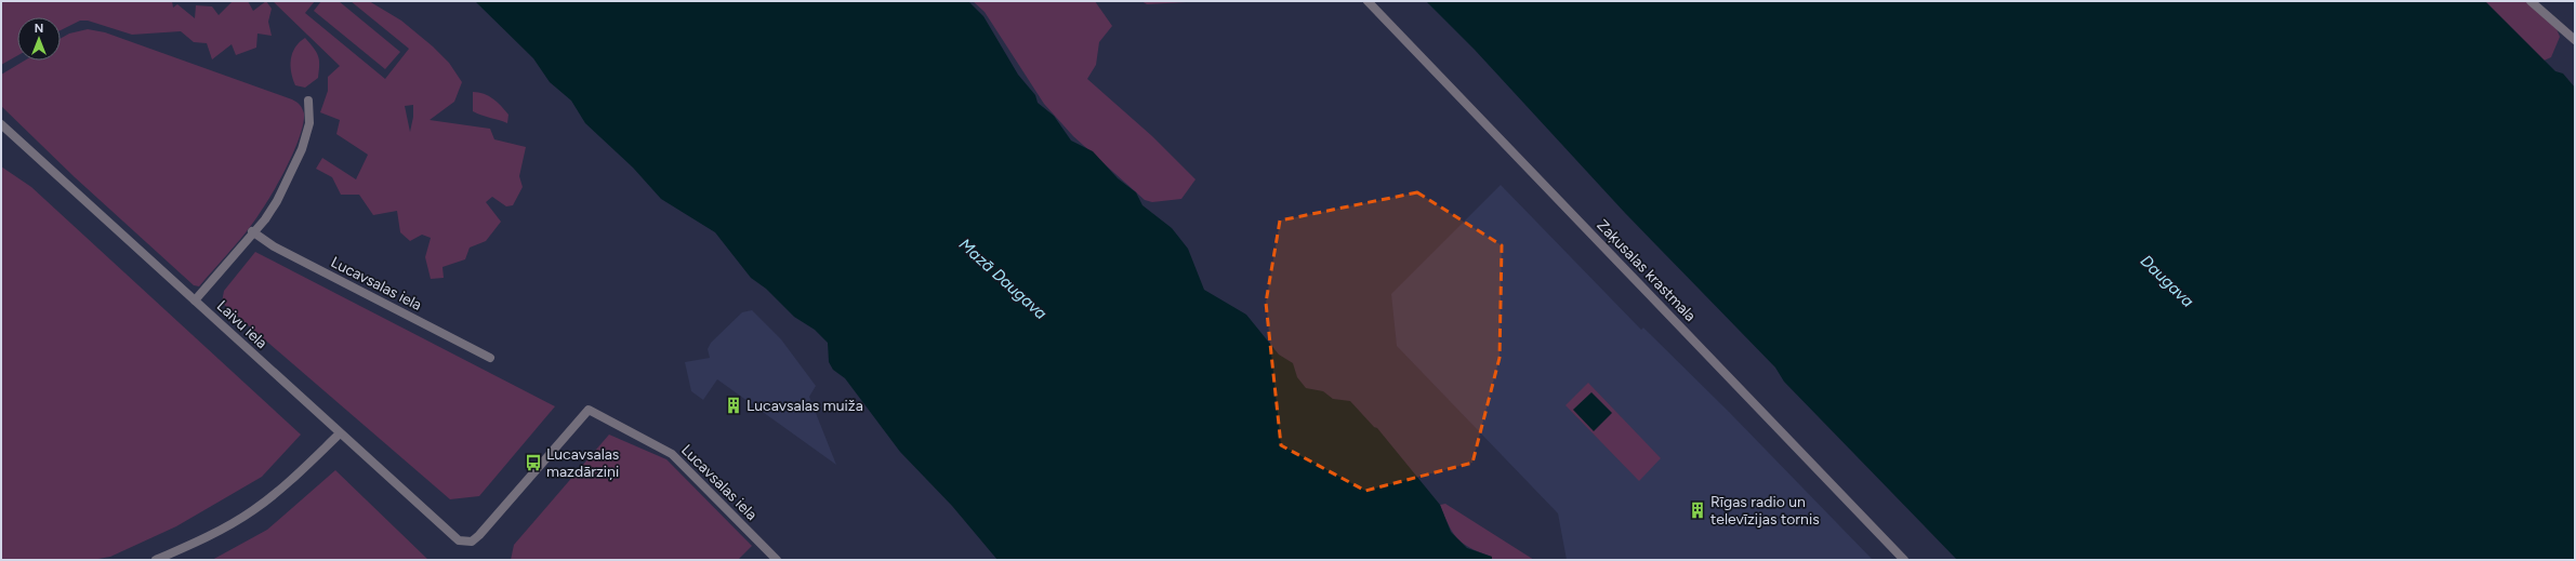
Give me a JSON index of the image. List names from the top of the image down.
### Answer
{
  "streets": {
    "street": ["Zaķusalas krastmala", "Lucavsalas iela", "Laivu iela"]
  },
  "crossings": [
    ["Lucavsalas iela", "Laivu iela"]
  ],
  "water": ["Mazā Daugava", "Daugava"],
  "places": {
    "building": ["Lucavsalas muiža", "Rīgas radio un televīzijas tornis"],
    "bus stop": ["Lucavsalas mazdārziņi"]
  },
  "north": "top"
}
